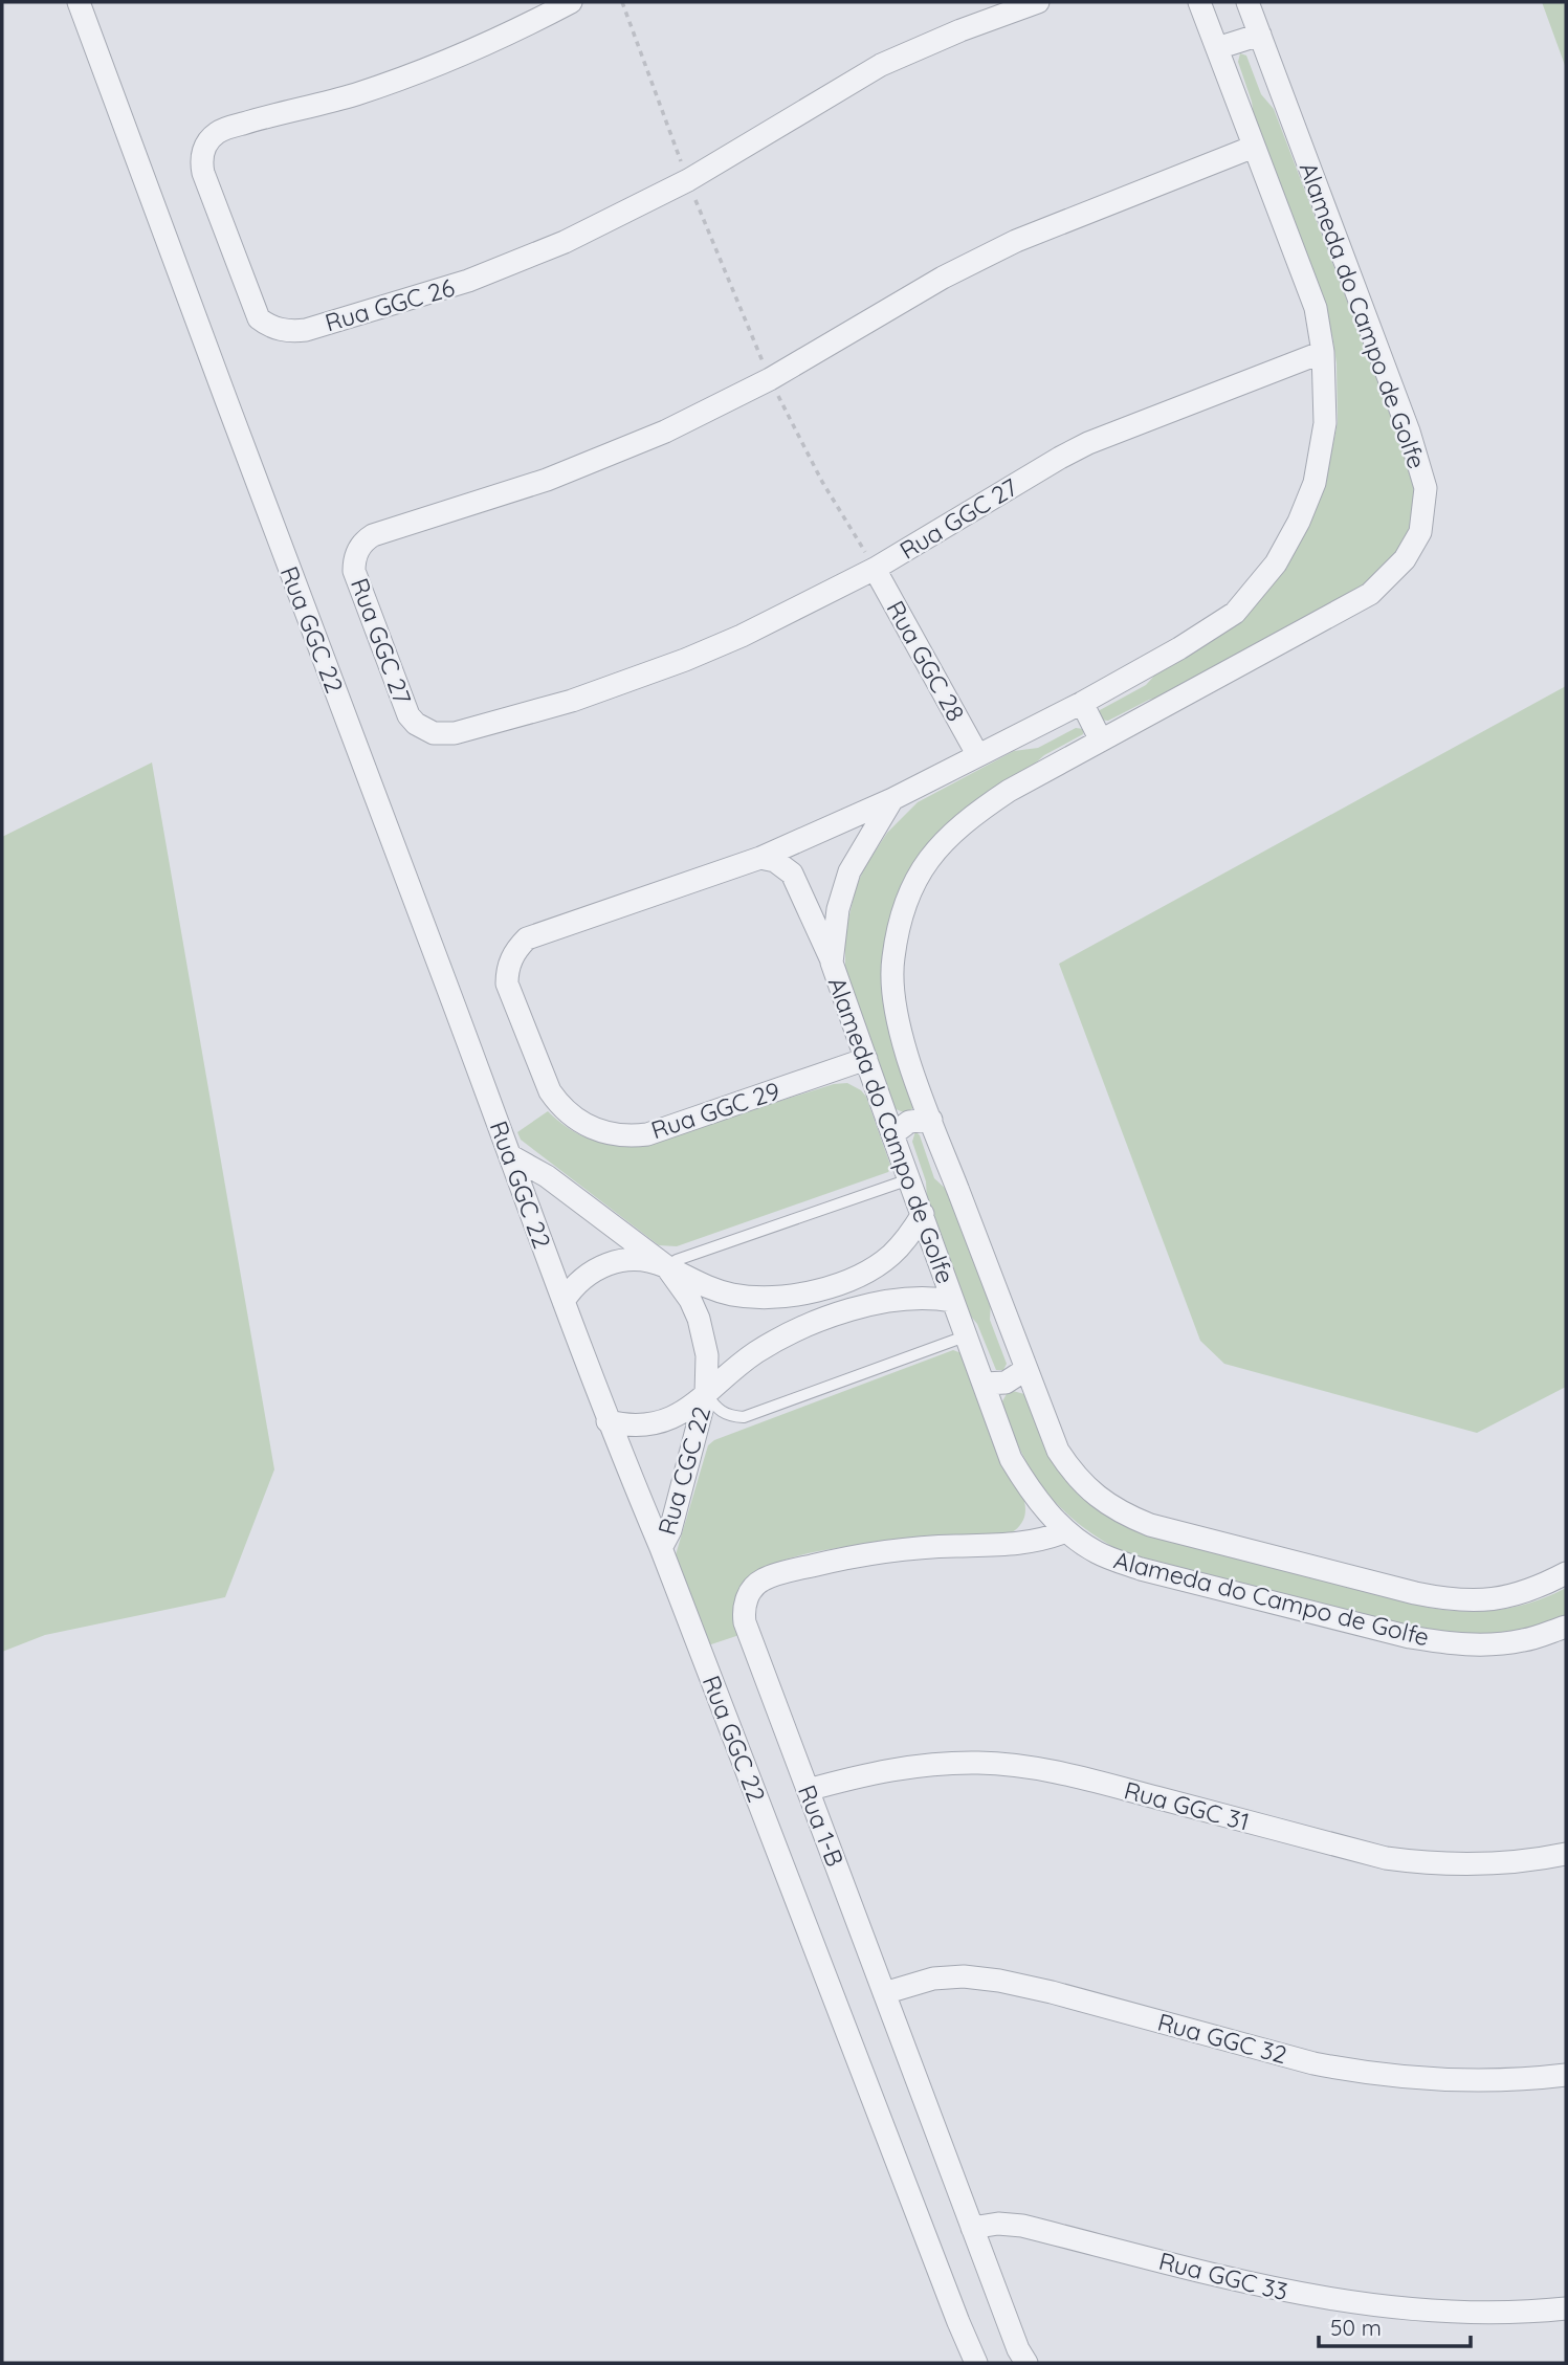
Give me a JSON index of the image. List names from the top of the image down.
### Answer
{
  "streets": {
    "street": [
      "Rua GGC 26",
      "Alameda do Campo de Golfe",
      "Rua GGC 27",
      "Rua GGC 22",
      "Rua GGC 28",
      "Rua GGC 29",
      "Rua CGC 22",
      "Rua GGC 31",
      "Rua 1-B",
      "Rua GGC 32",
      "Rua GGC 33"
    ]
  },
  "crossings": [
    ["Alameda do Campo de Golfe", "Rua GGC 27"],
    ["Alameda do Campo de Golfe", "Rua GGC 28"],
    ["Alameda do Campo de Golfe", "Rua GGC 29"],
    ["Alameda do Campo de Golfe", "Rua CGC 22"],
    ["Alameda do Campo de Golfe", "Rua 1-B"],
    ["Rua GGC 27", "Rua GGC 28"],
    ["Rua GGC 22", "Rua CGC 22"],
    ["Rua GGC 31", "Rua 1-B"],
    ["Rua 1-B", "Rua GGC 32"],
    ["Rua 1-B", "Rua GGC 33"]
  ],
  "scale_bar": "50 m"
}
